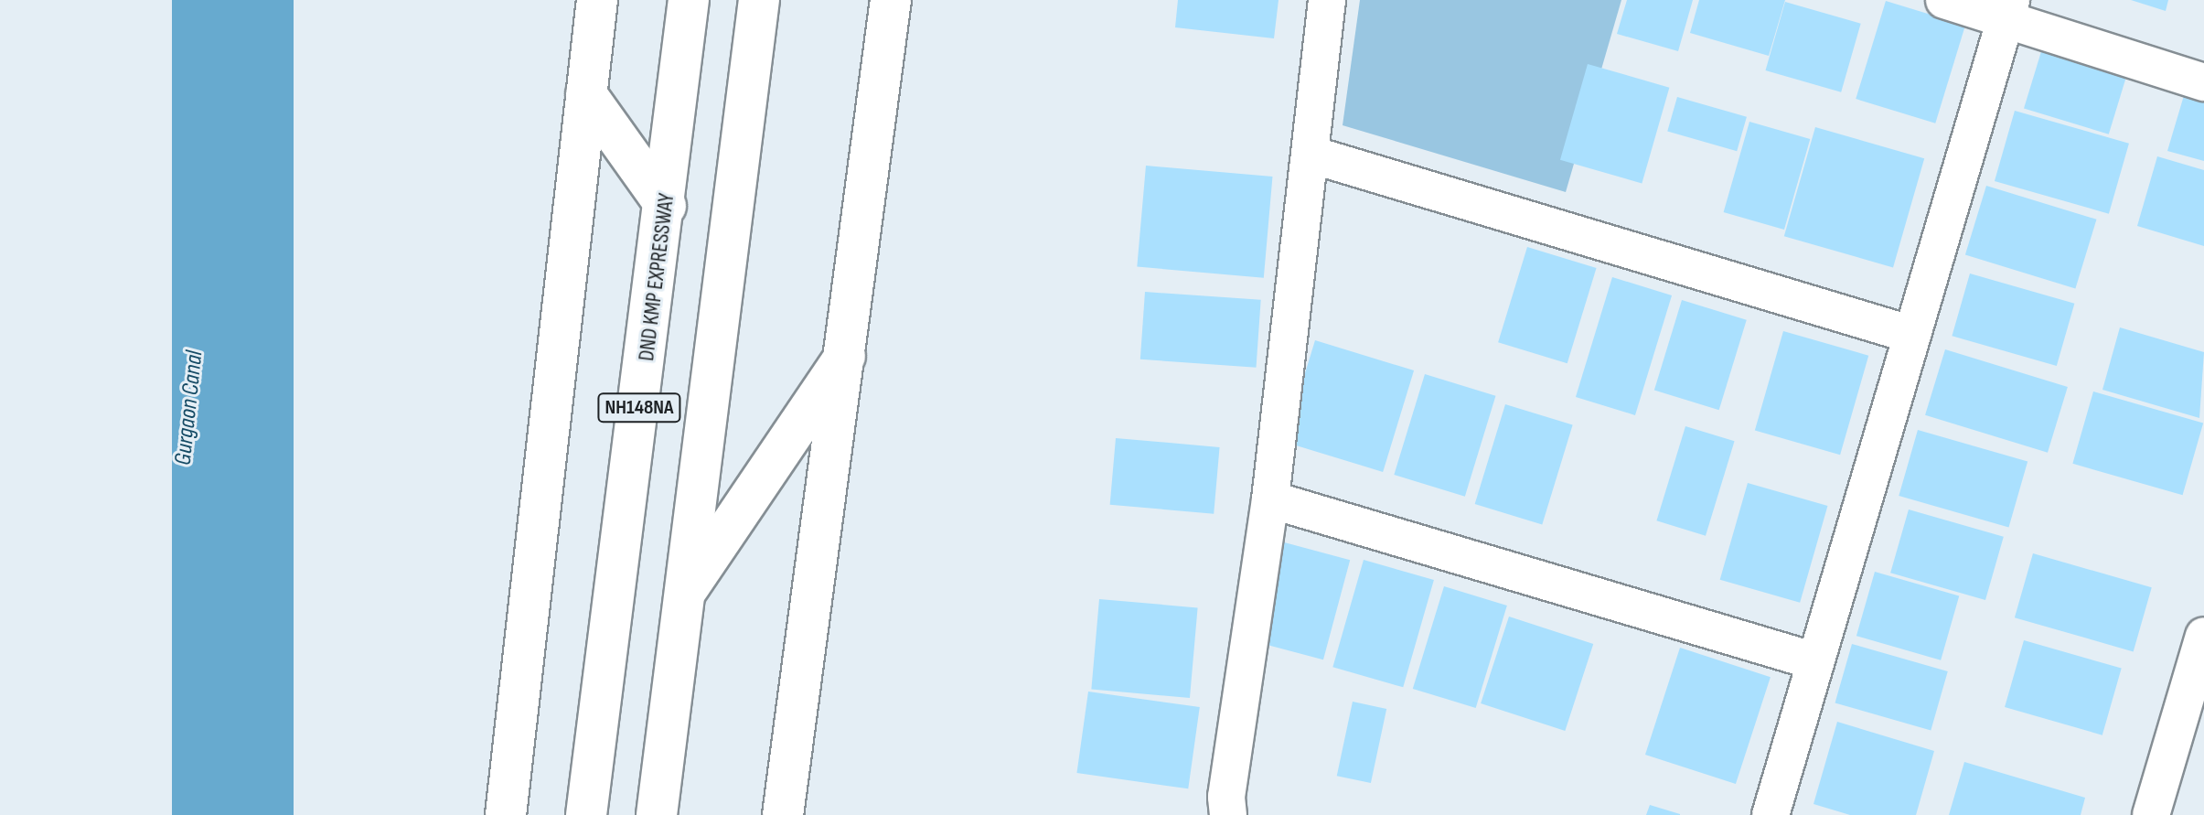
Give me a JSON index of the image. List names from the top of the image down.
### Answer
{
  "streets": {
    "main road": ["DND KMP EXPRESSWAY", "NH148NA"]
  },
  "water": ["Gurgaon Canal"]
}
